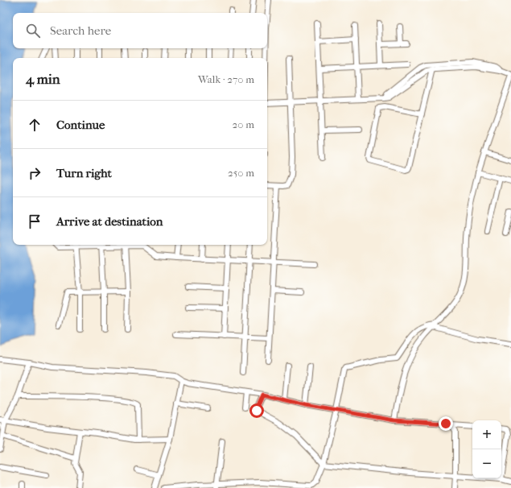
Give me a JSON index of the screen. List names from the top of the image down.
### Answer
{
  "page": {
    "search": "Search here",
    "heading": ["4 min", "Walk · 270 m"],
    "list": [
      ["Continue", "20 m"],
      ["Turn right", "250 m"],
      "Arrive at destination"
    ],
    "map_buttons": ["+", "−"]
  }
}
